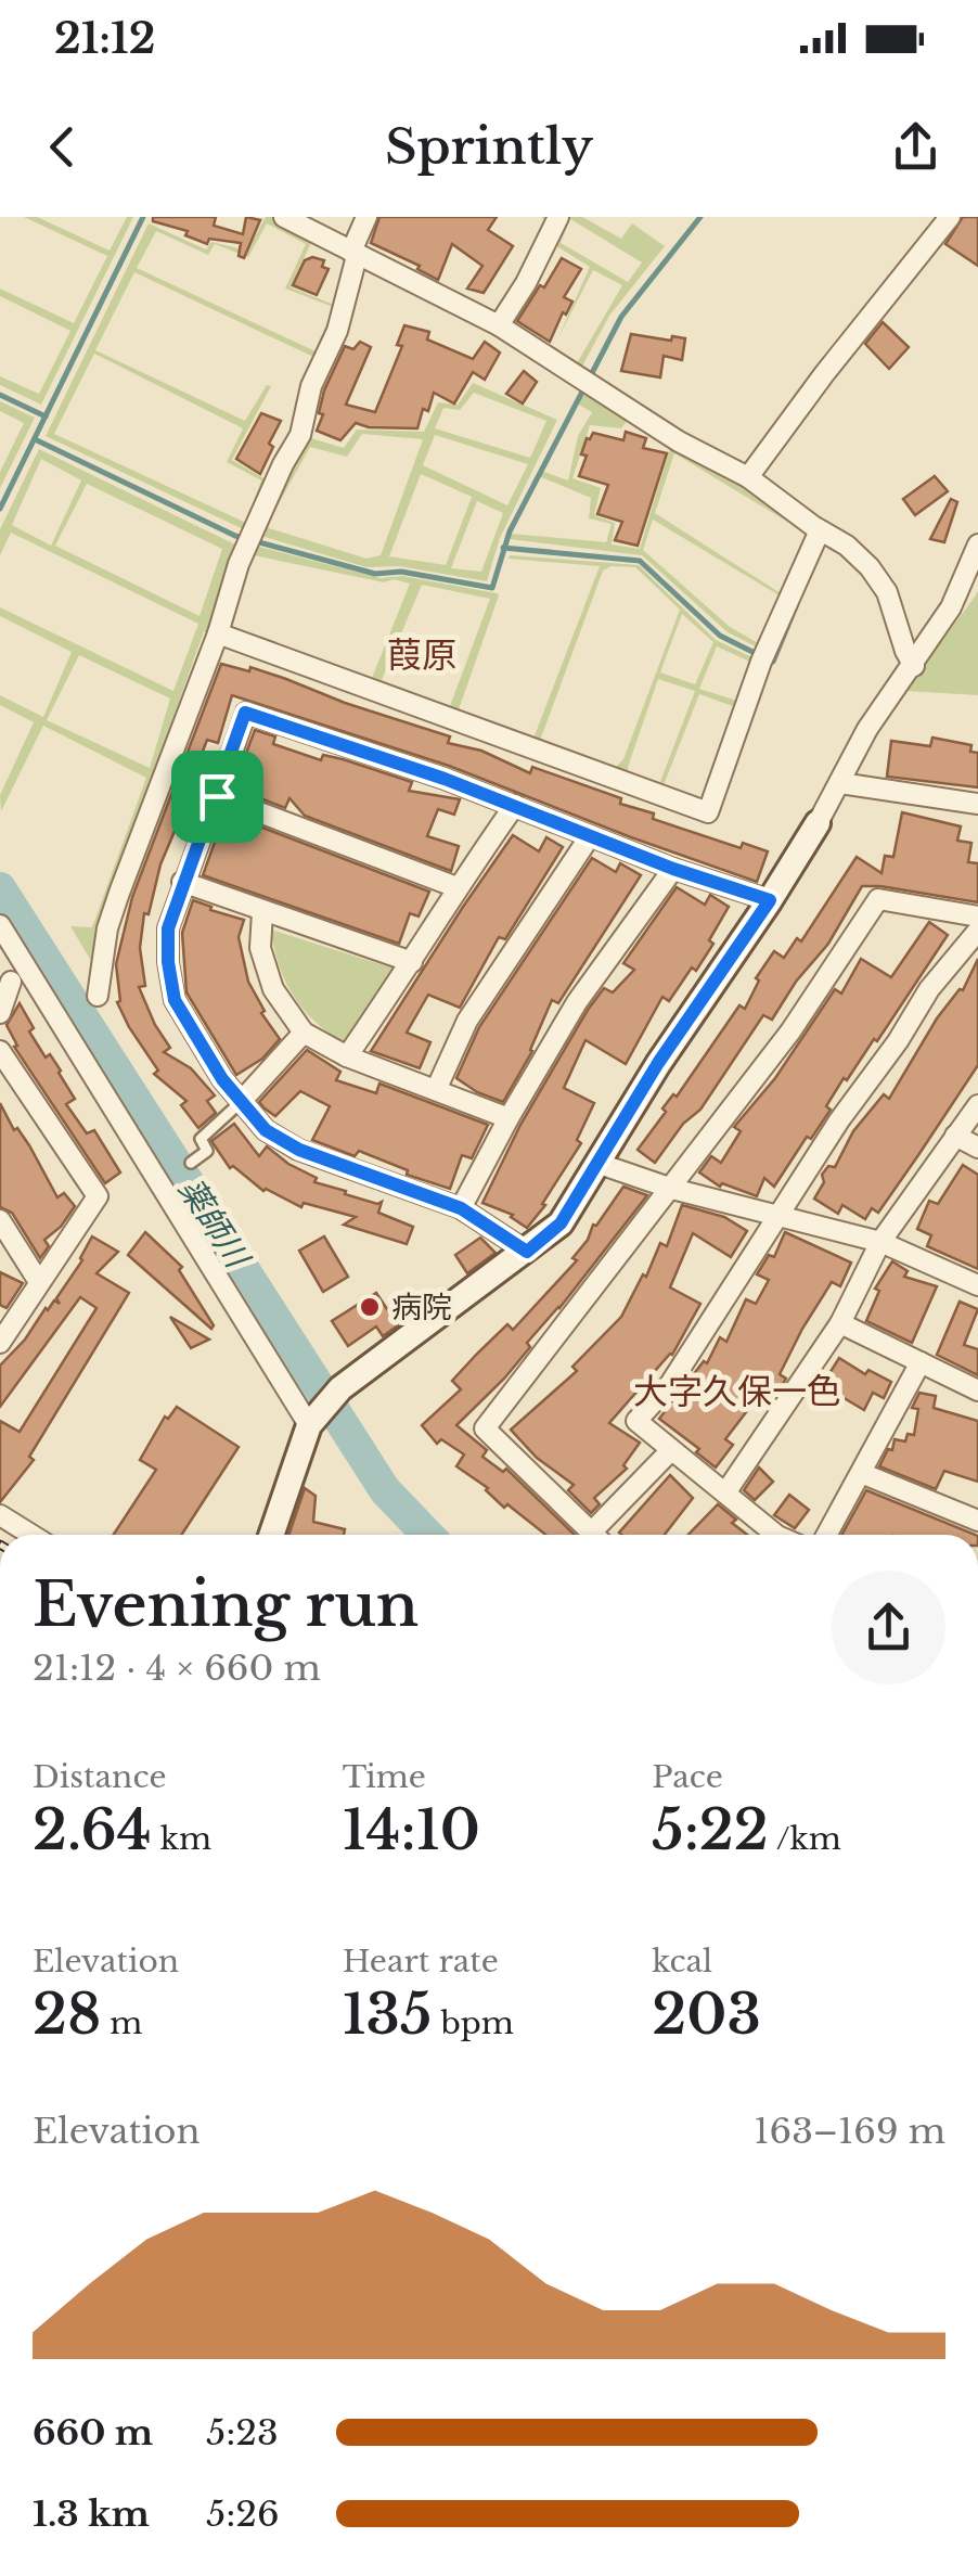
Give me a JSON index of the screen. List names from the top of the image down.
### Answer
{
  "districts": ["葭原", "大字久保一色"],
  "water": ["薬師川"],
  "places": ["病院"],
  "page": {
    "status": "21:12",
    "header": "Sprintly",
    "heading": ["Evening run", "21:12 · 4 × 660 m"],
    "stats": [
      ["Distance", "2.64 km"],
      ["Time", "14:10"],
      ["Pace", "5:22 /km"],
      ["Elevation", "28 m"],
      ["Heart rate", "135 bpm"],
      ["kcal", "203"]
    ],
    "chart": ["Elevation", "163–169 m"],
    "list": [
      {
        "name": "660 m",
        "note": "5:23"
      },
      {
        "name": "1.3 km",
        "note": "5:26"
      }
    ]
  }
}
